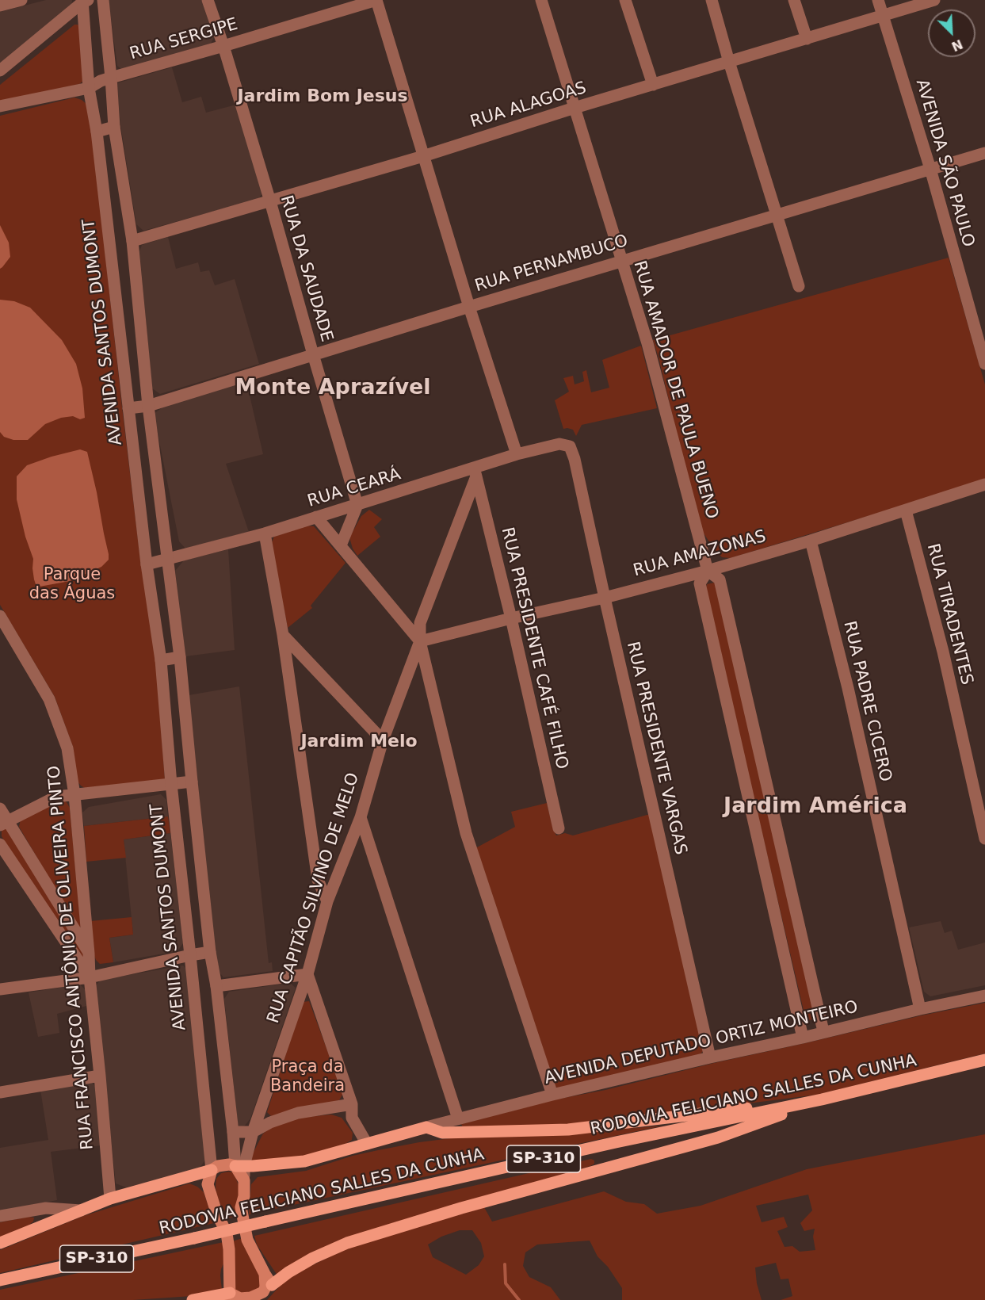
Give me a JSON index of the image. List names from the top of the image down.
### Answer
{
  "streets": {
    "main road": ["RODOVIA FELICIANO SALLES DA CUNHA", "SP-310"],
    "street": [
      "RUA SERGIPE",
      "RUA ALAGOAS",
      "AVENIDA SÃO PAULO",
      "RUA PERNAMBUCO",
      "RUA DA SAUDADE",
      "AVENIDA SANTOS DUMONT",
      "RUA AMADOR DE PAULA BUENO",
      "RUA CEARÁ",
      "RUA AMAZONAS",
      "RUA TIRADENTES",
      "RUA PRESIDENTE CAFÉ FILHO",
      "RUA PADRE CICERO",
      "RUA PRESIDENTE VARGAS",
      "RUA CAPITÃO SILVINO DE MELO",
      "RUA FRANCISCO ANTÔNIO DE OLIVEIRA PINTO",
      "AVENIDA DEPUTADO ORTIZ MONTEIRO"
    ]
  },
  "crossings": [
    ["RUA SERGIPE", "RUA DA SAUDADE"],
    ["RUA SERGIPE", "AVENIDA SANTOS DUMONT"],
    ["RUA ALAGOAS", "AVENIDA SÃO PAULO"],
    ["RUA ALAGOAS", "RUA DA SAUDADE"],
    ["RUA ALAGOAS", "RUA AMADOR DE PAULA BUENO"],
    ["AVENIDA SÃO PAULO", "RUA PERNAMBUCO"],
    ["RUA PERNAMBUCO", "RUA DA SAUDADE"],
    ["RUA PERNAMBUCO", "AVENIDA SANTOS DUMONT"],
    ["RUA PERNAMBUCO", "RUA AMADOR DE PAULA BUENO"],
    ["RUA DA SAUDADE", "RUA CEARÁ"],
    ["AVENIDA SANTOS DUMONT", "RUA CEARÁ"],
    ["RUA AMADOR DE PAULA BUENO", "RUA AMAZONAS"],
    ["RUA AMADOR DE PAULA BUENO", "AVENIDA DEPUTADO ORTIZ MONTEIRO"],
    ["RUA CEARÁ", "RUA PRESIDENTE CAFÉ FILHO"],
    ["RUA CEARÁ", "RUA PRESIDENTE VARGAS"],
    ["RUA CEARÁ", "RUA CAPITÃO SILVINO DE MELO"],
    ["RUA AMAZONAS", "RUA TIRADENTES"],
    ["RUA AMAZONAS", "RUA PRESIDENTE CAFÉ FILHO"],
    ["RUA AMAZONAS", "RUA PADRE CICERO"],
    ["RUA AMAZONAS", "RUA PRESIDENTE VARGAS"],
    ["RUA AMAZONAS", "RUA CAPITÃO SILVINO DE MELO"],
    ["RUA PRESIDENTE CAFÉ FILHO", "RUA CAPITÃO SILVINO DE MELO"],
    ["RUA PADRE CICERO", "AVENIDA DEPUTADO ORTIZ MONTEIRO"],
    ["RUA PRESIDENTE VARGAS", "AVENIDA DEPUTADO ORTIZ MONTEIRO"]
  ],
  "districts": [
    "Jardim Bom Jesus",
    "Monte Aprazível",
    "Jardim Melo",
    "Jardim América"
  ],
  "parks": ["Parque das Águas", "Praça da Bandeira"],
  "north": "bottom right"
}
